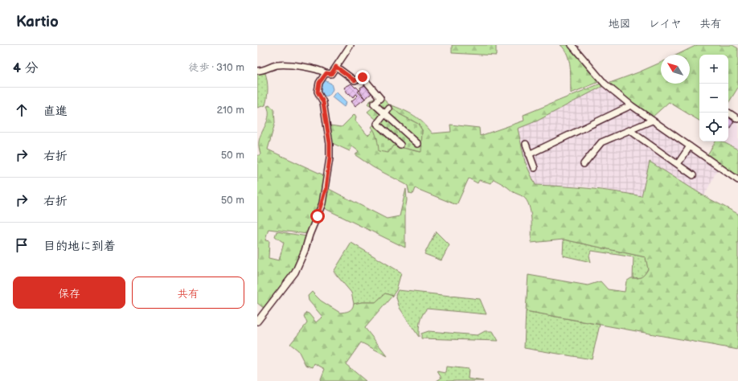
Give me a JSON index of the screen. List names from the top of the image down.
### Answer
{
  "north": "top left",
  "page": {
    "header": "Kartio",
    "nav": ["地図", "レイヤ", "共有"],
    "heading": ["4 分", "徒歩 · 310 m"],
    "map_buttons": ["+", "−"],
    "list": [
      ["直進", "210 m"],
      ["右折", "50 m"],
      ["右折", "50 m"],
      "目的地に到着"
    ],
    "buttons": ["保存", "共有"]
  }
}
